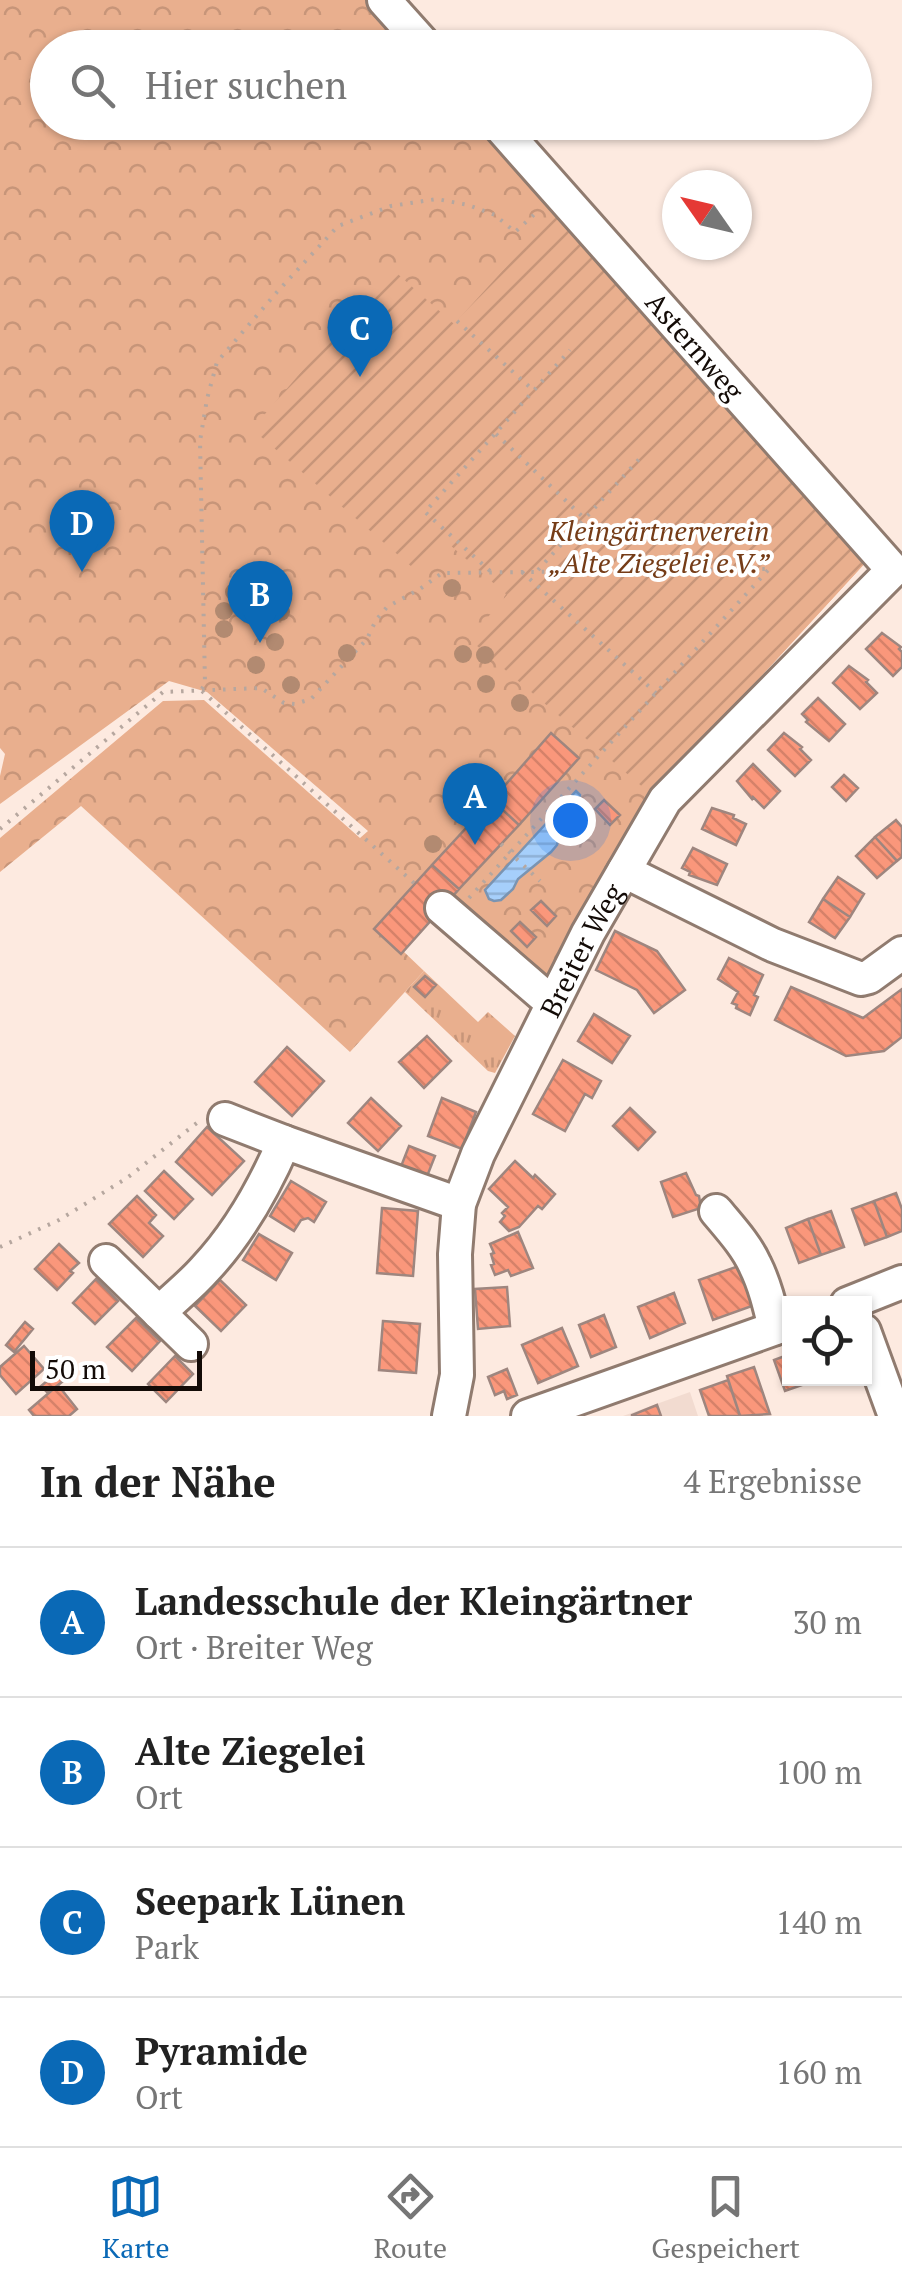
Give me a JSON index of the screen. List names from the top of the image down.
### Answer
{
  "streets": {
    "street": ["Asternweg", "Breiter Weg"]
  },
  "crossings": [
    ["Asternweg", "Breiter Weg"]
  ],
  "parks": ["Kleingärtnerverein „Alte Ziegelei e.V.”"],
  "scale_bar": "50 m",
  "north": "top left",
  "page": {
    "search": "Hier suchen",
    "pins": [
      "C",
      "D",
      "B",
      "A"
    ],
    "scale": "50 m",
    "heading": ["In der Nähe", "4 Ergebnisse"],
    "list": [
      {
        "mark": "A",
        "name": "Landesschule der Kleingärtner",
        "note": "Ort · Breiter Weg",
        "value": "30 m"
      },
      {
        "mark": "B",
        "name": "Alte Ziegelei",
        "note": "Ort",
        "value": "100 m"
      },
      {
        "mark": "C",
        "name": "Seepark Lünen",
        "note": "Park",
        "value": "140 m"
      },
      {
        "mark": "D",
        "name": "Pyramide",
        "note": "Ort",
        "value": "160 m"
      }
    ],
    "nav": ["Karte", "Route", "Gespeichert"]
  }
}
